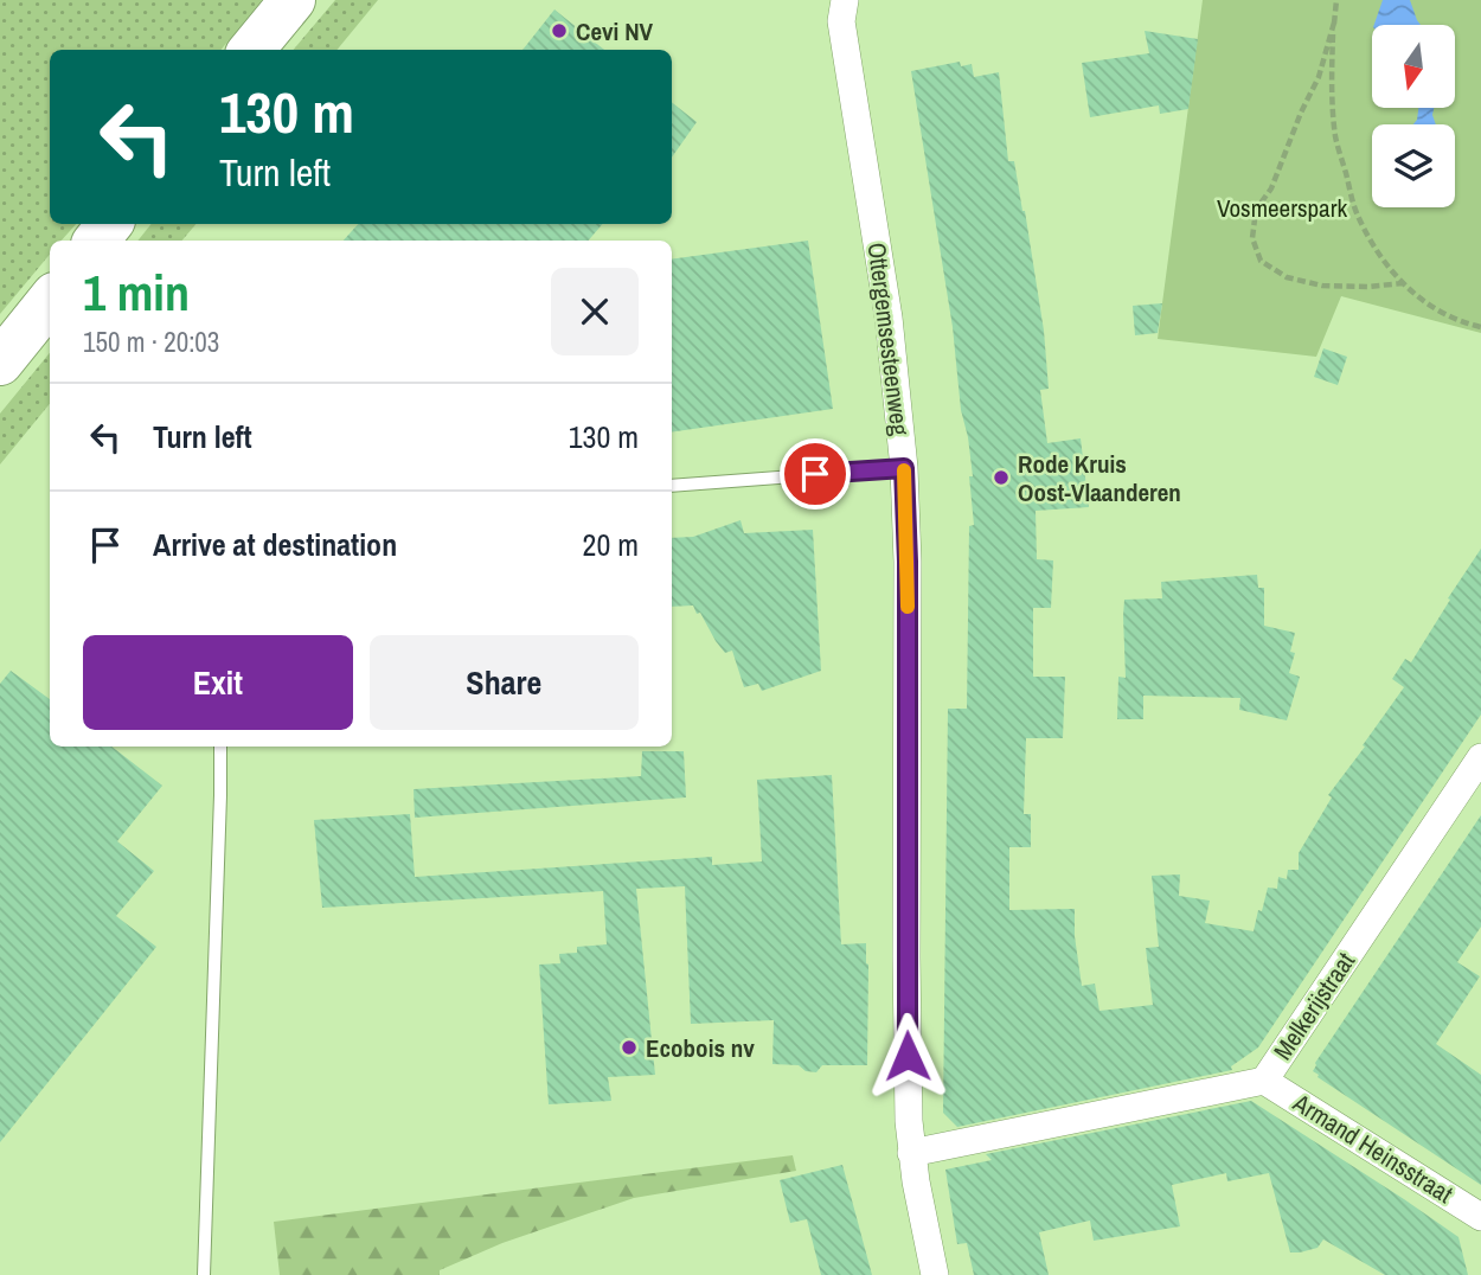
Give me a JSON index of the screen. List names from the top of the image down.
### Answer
{
  "streets": {
    "street": ["Ottergemsesteenweg", "Melkerijstraat", "Armand Heinsstraat"]
  },
  "crossings": [
    ["Ottergemsesteenweg", "Melkerijstraat"],
    ["Melkerijstraat", "Armand Heinsstraat"]
  ],
  "parks": ["Vosmeerspark"],
  "places": ["Cevi NV", "Rode Kruis Oost-Vlaanderen", "Ecobois nv"],
  "north": "bottom",
  "page": {
    "turn": ["130 m", "Turn left"],
    "heading": ["1 min", "150 m · 20:03"],
    "list": [
      {
        "name": "Turn left",
        "value": "130 m"
      },
      {
        "name": "Arrive at destination",
        "value": "20 m"
      }
    ],
    "buttons": ["Exit", "Share"]
  }
}
